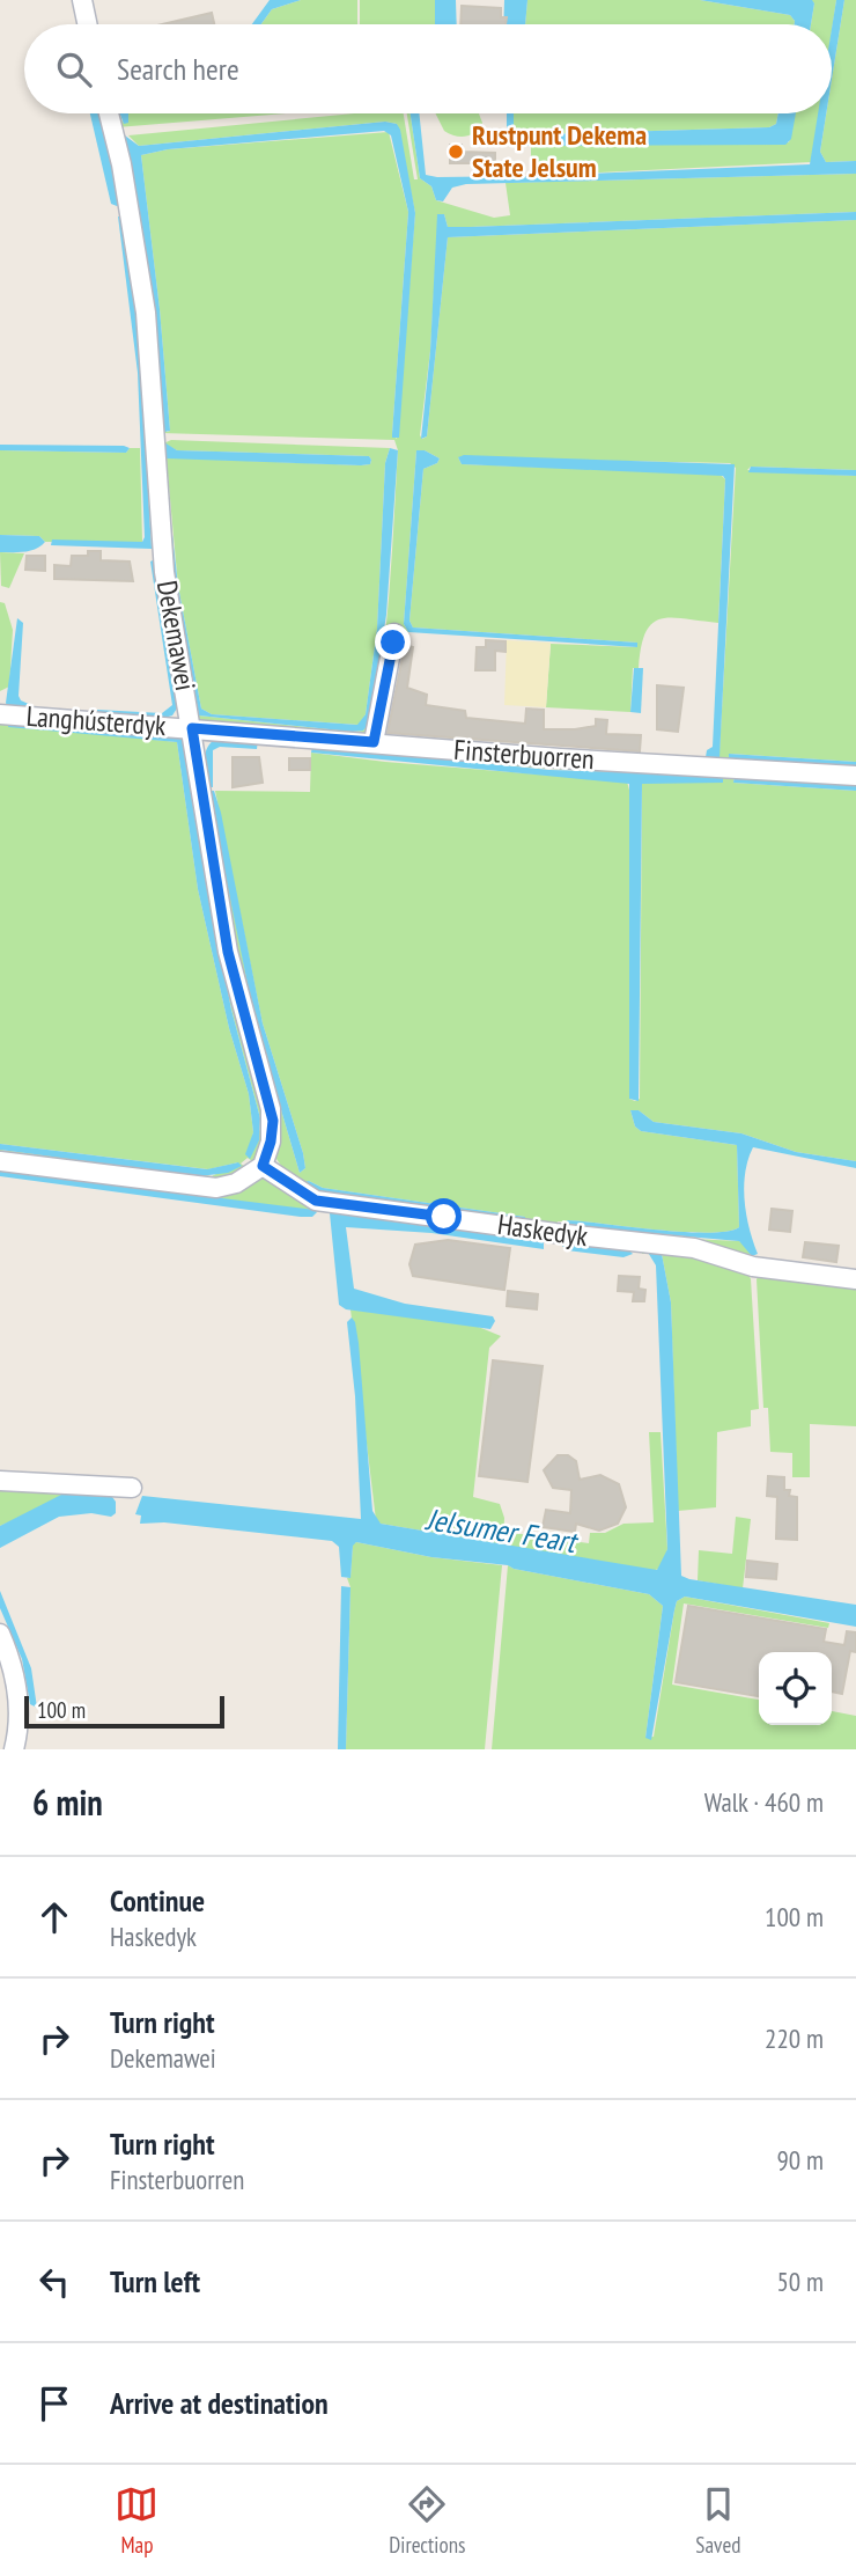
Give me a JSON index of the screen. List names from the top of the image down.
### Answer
{
  "streets": {
    "street": [
      "Dekemawei",
      "Langhústerdyk",
      "Finsterbuorren",
      "Haskedyk"
    ]
  },
  "crossings": [
    ["Dekemawei", "Langhústerdyk"],
    ["Dekemawei", "Finsterbuorren"],
    ["Dekemawei", "Haskedyk"],
    ["Langhústerdyk", "Finsterbuorren"]
  ],
  "water": ["Jelsumer Feart"],
  "places": ["Rustpunt Dekema State Jelsum"],
  "scale_bar": "100 m",
  "page": {
    "search": "Search here",
    "scale": "100 m",
    "heading": ["6 min", "Walk · 460 m"],
    "list": [
      ["Continue", "Haskedyk", "100 m"],
      ["Turn right", "Dekemawei", "220 m"],
      ["Turn right", "Finsterbuorren", "90 m"],
      ["Turn left", "50 m"],
      "Arrive at destination"
    ],
    "nav": ["Map", "Directions", "Saved"]
  }
}
